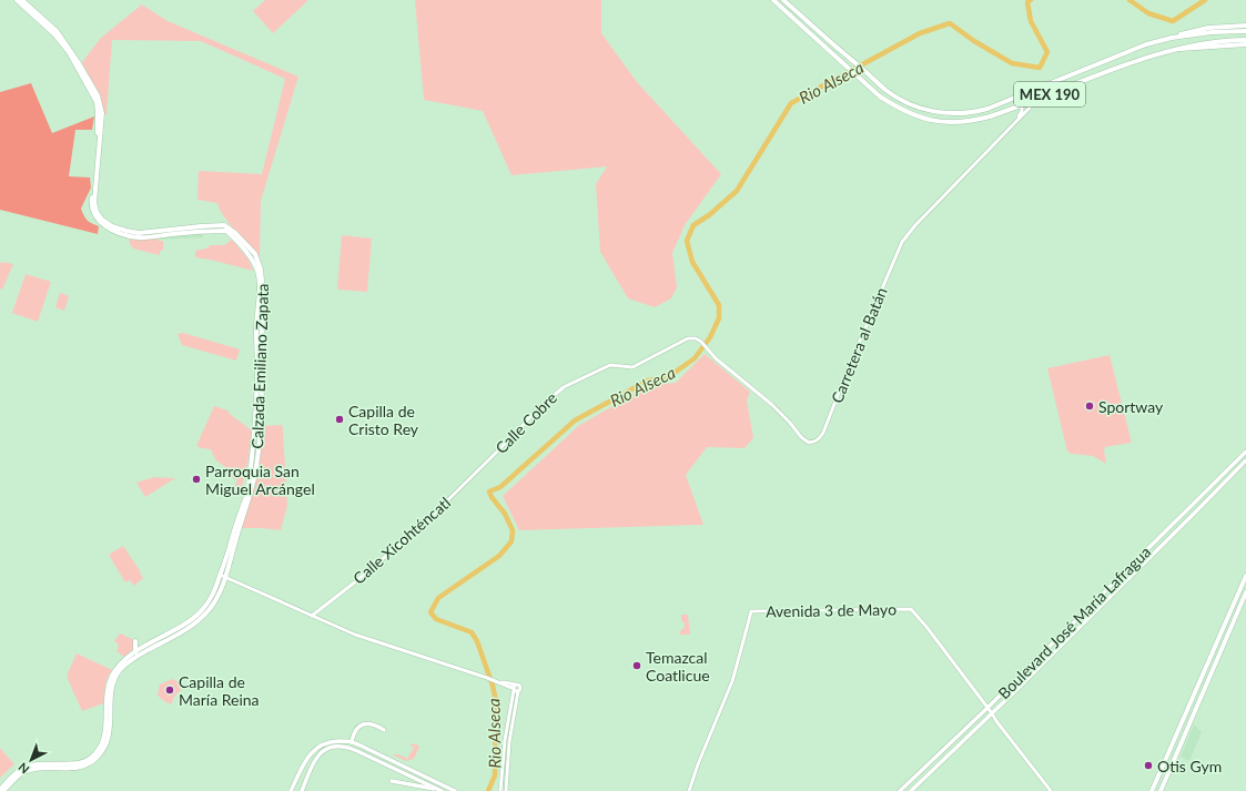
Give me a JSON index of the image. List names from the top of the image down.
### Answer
{
  "streets": {
    "main road": ["MEX 190", "Calzada Emiliano Zapata", "Boulevard José María Lafragua"],
    "street": [
      "Carretera al Batán",
      "Calle Cobre",
      "Calle Xicohténcatl",
      "Avenida 3 de Mayo"
    ]
  },
  "crossings": [
    ["MEX 190", "Carretera al Batán"],
    ["Carretera al Batán", "Calle Cobre"],
    ["Calle Cobre", "Calle Xicohténcatl"],
    ["Avenida 3 de Mayo", "Boulevard José María Lafragua"]
  ],
  "water": ["Rio Alseca"],
  "places": [
    "Sportway",
    "Capilla de Cristo Rey",
    "Parroquia San Miguel Arcángel",
    "Temazcal Coatlicue",
    "Capilla de María Reina",
    "Otis Gym"
  ],
  "north": "bottom left"
}
